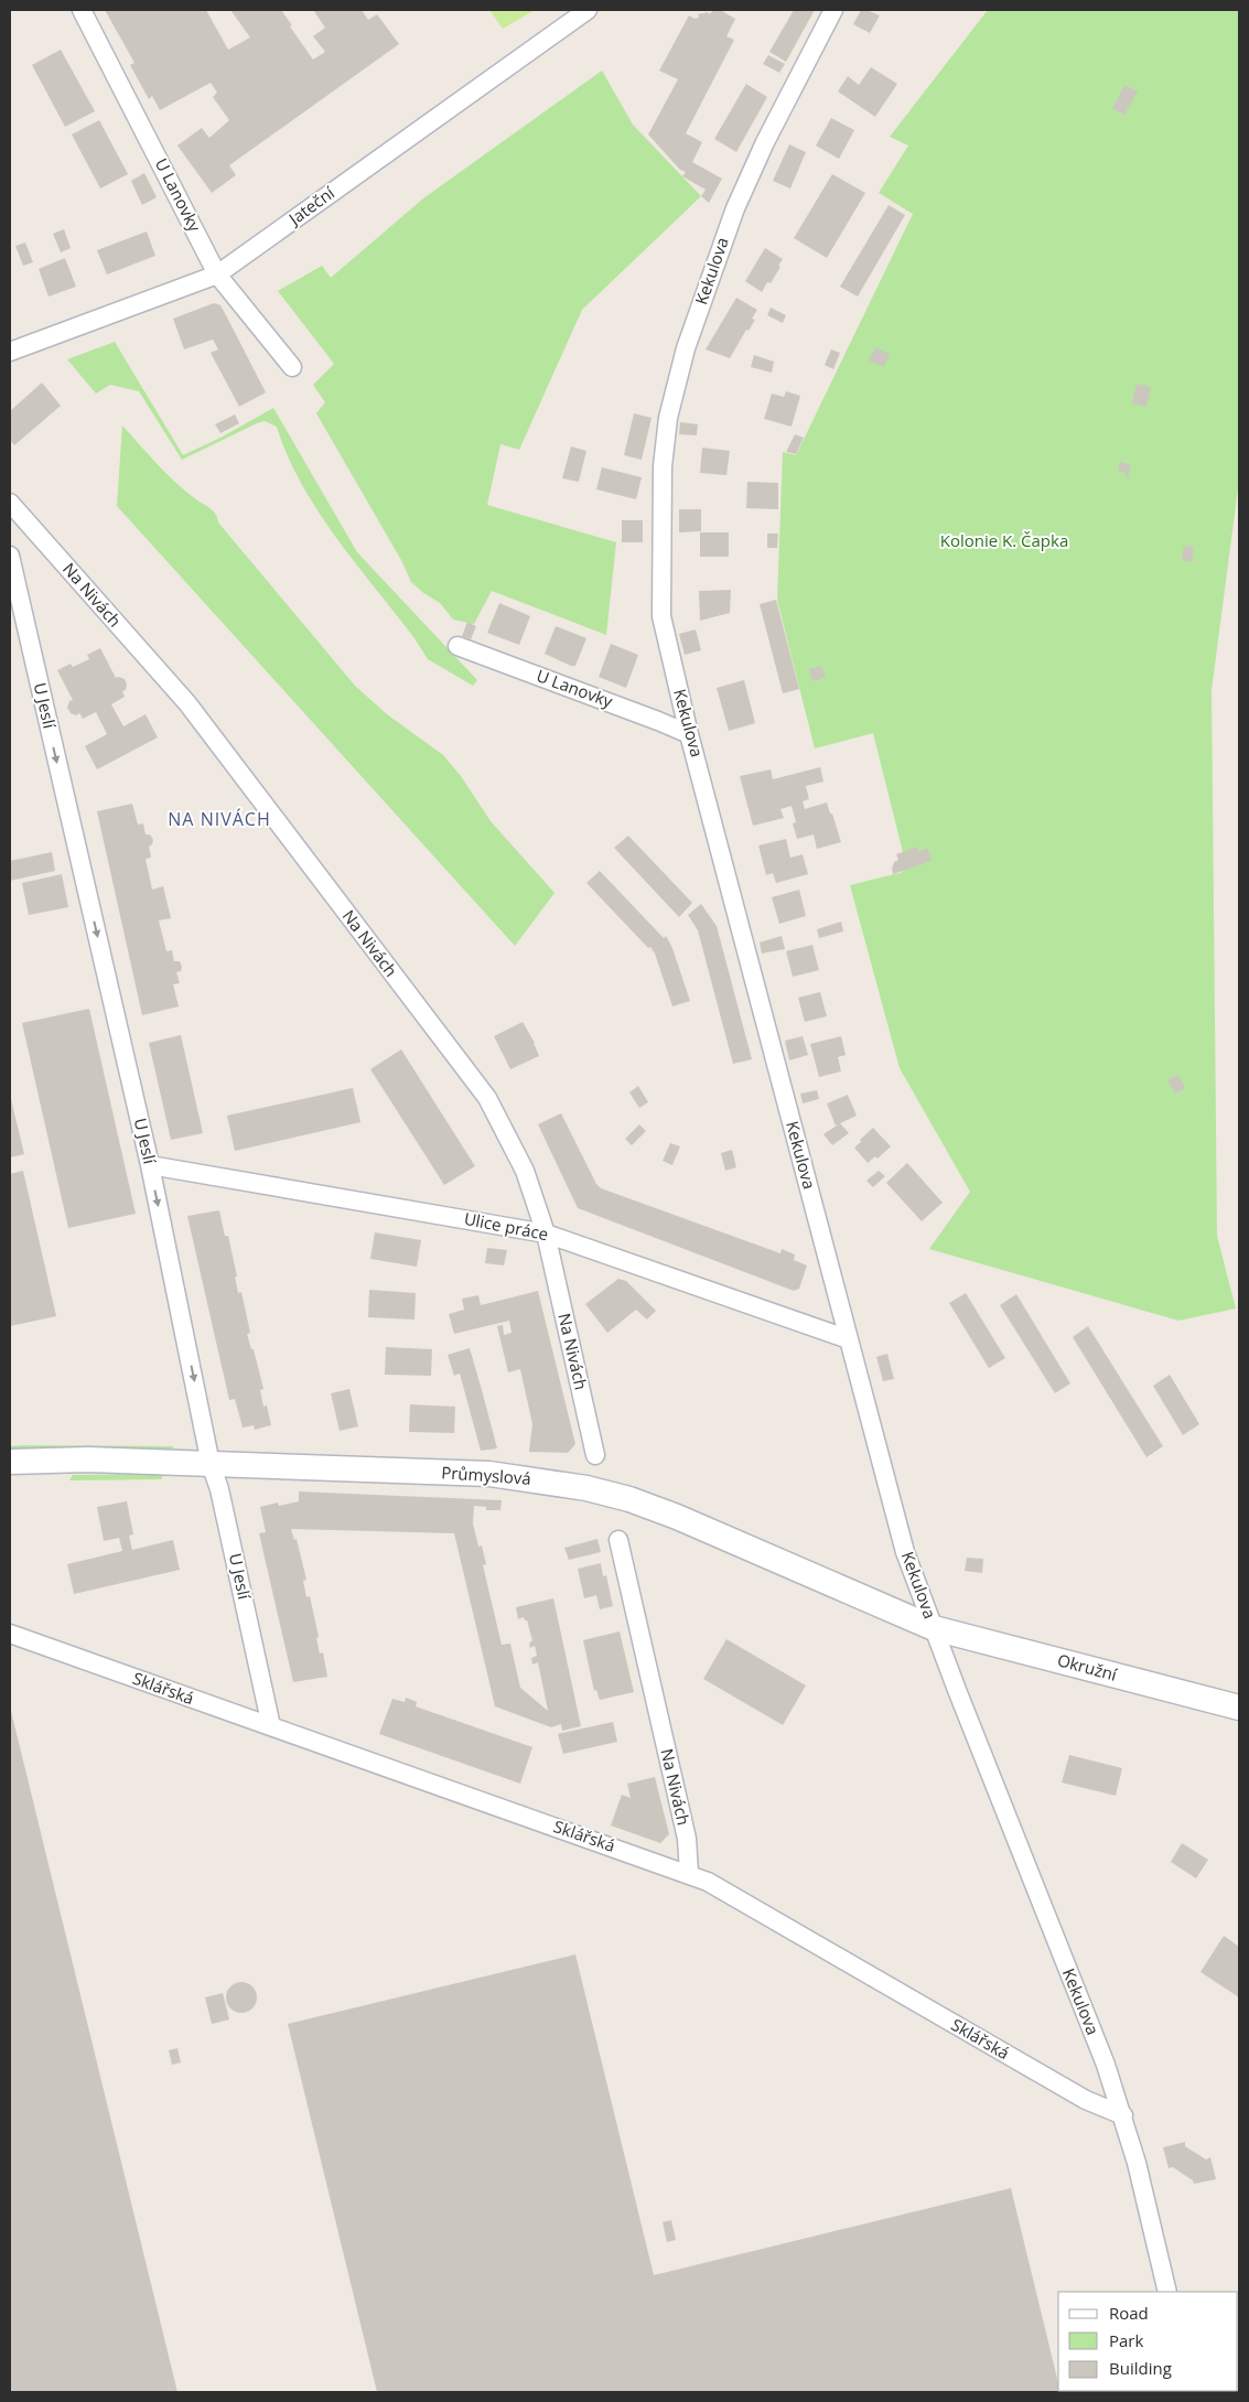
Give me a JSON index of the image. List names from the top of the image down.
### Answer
{
  "streets": {
    "street": [
      "U Lanovky",
      "Jateční",
      "Kekulova",
      "Na Nivách",
      "U Jeslí",
      "Ulice práce",
      "Průmyslová",
      "Okružní",
      "Sklářská"
    ]
  },
  "crossings": [
    ["U Lanovky", "Jateční"],
    ["U Lanovky", "Kekulova"],
    ["Kekulova", "Ulice práce"],
    ["Kekulova", "Průmyslová"],
    ["Kekulova", "Okružní"],
    ["Kekulova", "Sklářská"],
    ["Na Nivách", "Ulice práce"],
    ["Na Nivách", "Sklářská"],
    ["U Jeslí", "Ulice práce"],
    ["U Jeslí", "Průmyslová"],
    ["U Jeslí", "Sklářská"],
    ["Průmyslová", "Okružní"]
  ],
  "one_way": ["U Jeslí"],
  "districts": ["NA NIVÁCH"],
  "parks": ["Kolonie K. Čapka"],
  "legend": ["Road", "Park", "Building"]
}
